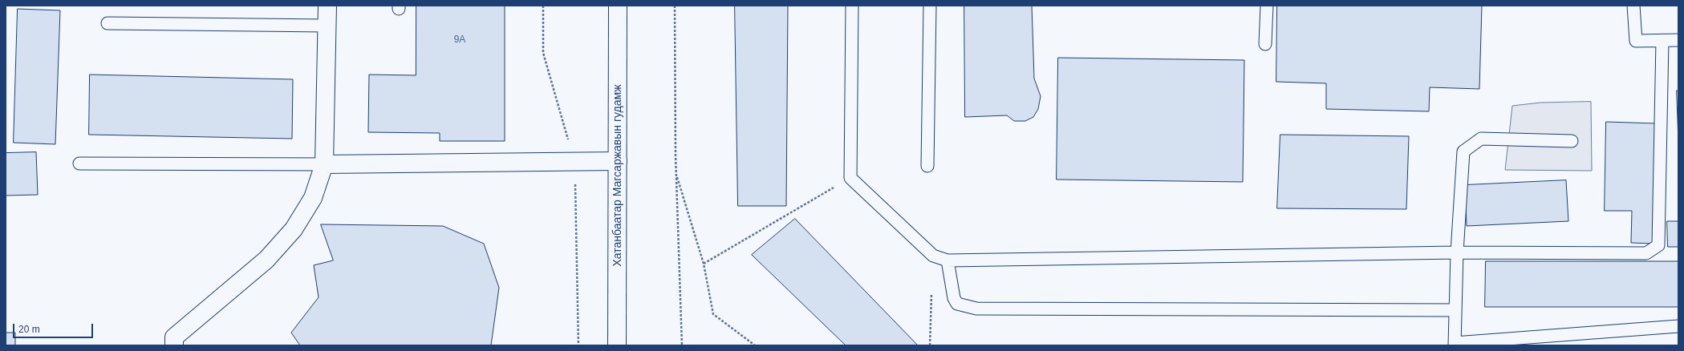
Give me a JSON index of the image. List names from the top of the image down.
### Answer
{
  "streets": {
    "street": ["Хатанбаатар Магсаржавын гудамж"]
  },
  "house_numbers": ["9A"],
  "scale_bar": "20 m"
}
